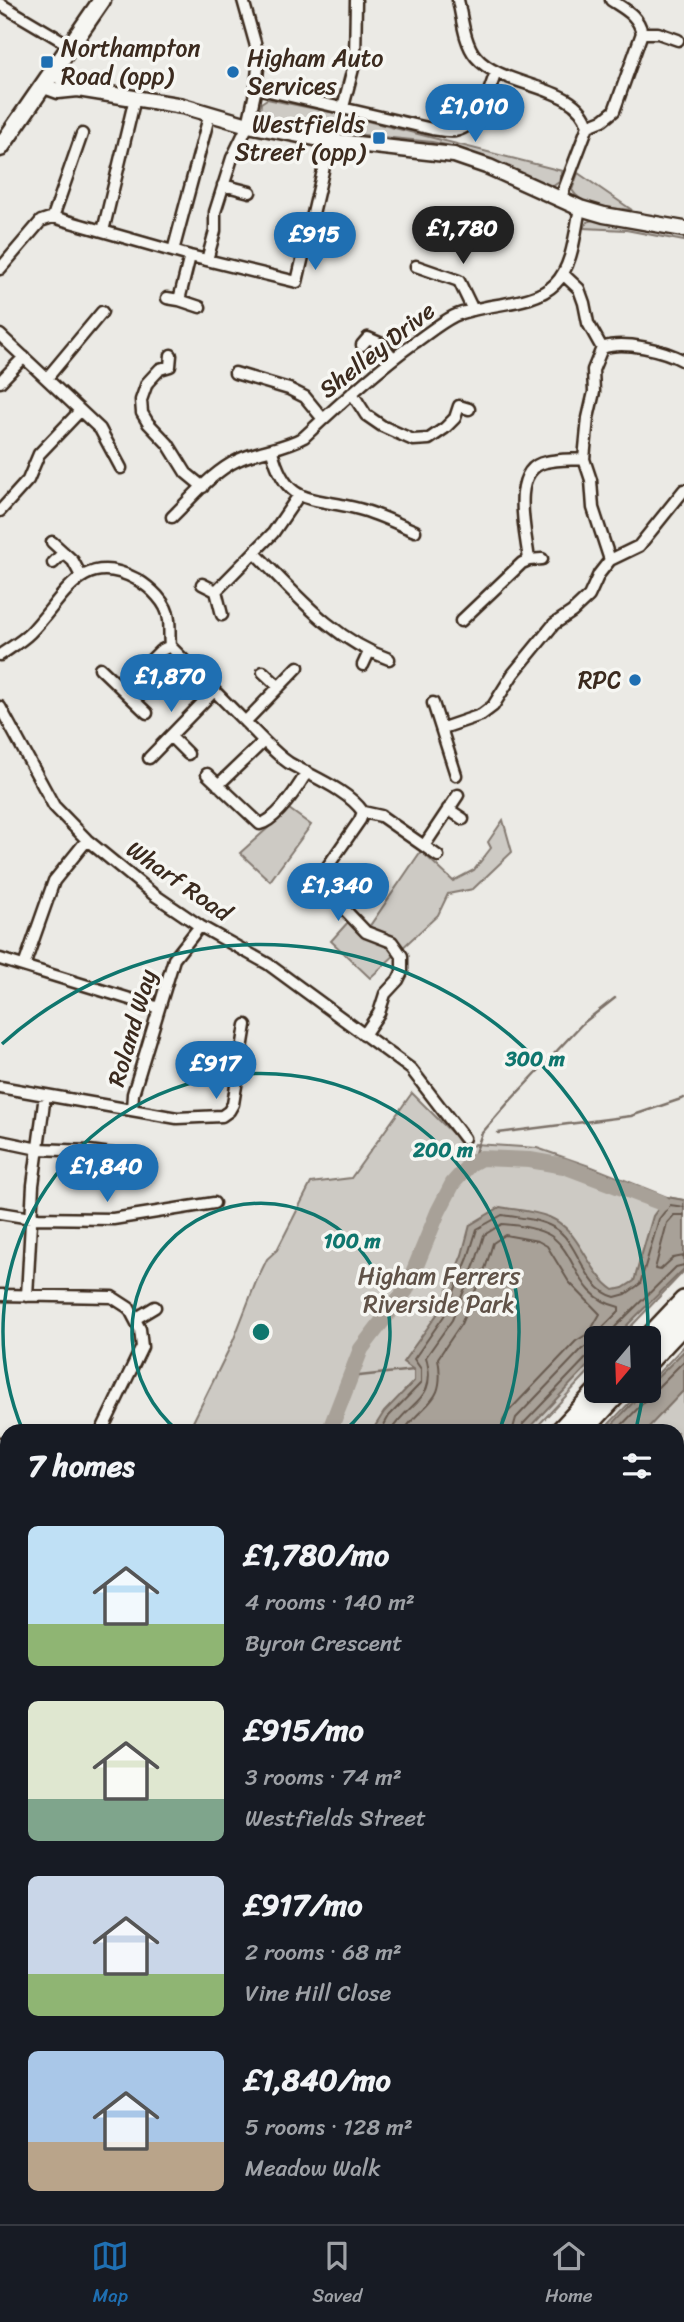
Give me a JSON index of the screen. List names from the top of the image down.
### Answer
{
  "streets": {
    "street": ["Shelley Drive", "Wharf Road", "Roland Way"]
  },
  "crossings": [
    ["Wharf Road", "Roland Way"]
  ],
  "parks": ["Higham Ferrers Riverside Park"],
  "places": {
    "transit": ["Northampton Road (opp)", "Westfields Street (opp)"],
    "other": ["Higham Auto Services", "RPC"]
  },
  "north": "bottom",
  "page": {
    "price": [
      "£1,010",
      "£1,780",
      "£915",
      "£1,870",
      "£1,340",
      "£917",
      "£1,840"
    ],
    "heading": "7 homes",
    "list": [
      {
        "name": "£1,780/mo",
        "note": "4 rooms · 140 m² · Byron Crescent"
      },
      {
        "name": "£915/mo",
        "note": "3 rooms · 74 m² · Westfields Street"
      },
      {
        "name": "£917/mo",
        "note": "2 rooms · 68 m² · Vine Hill Close"
      },
      {
        "name": "£1,840/mo",
        "note": "5 rooms · 128 m² · Meadow Walk"
      }
    ],
    "tabs": ["Map", "Saved", "Home"]
  },
  "rings": ["300 m", "200 m", "100 m"]
}
